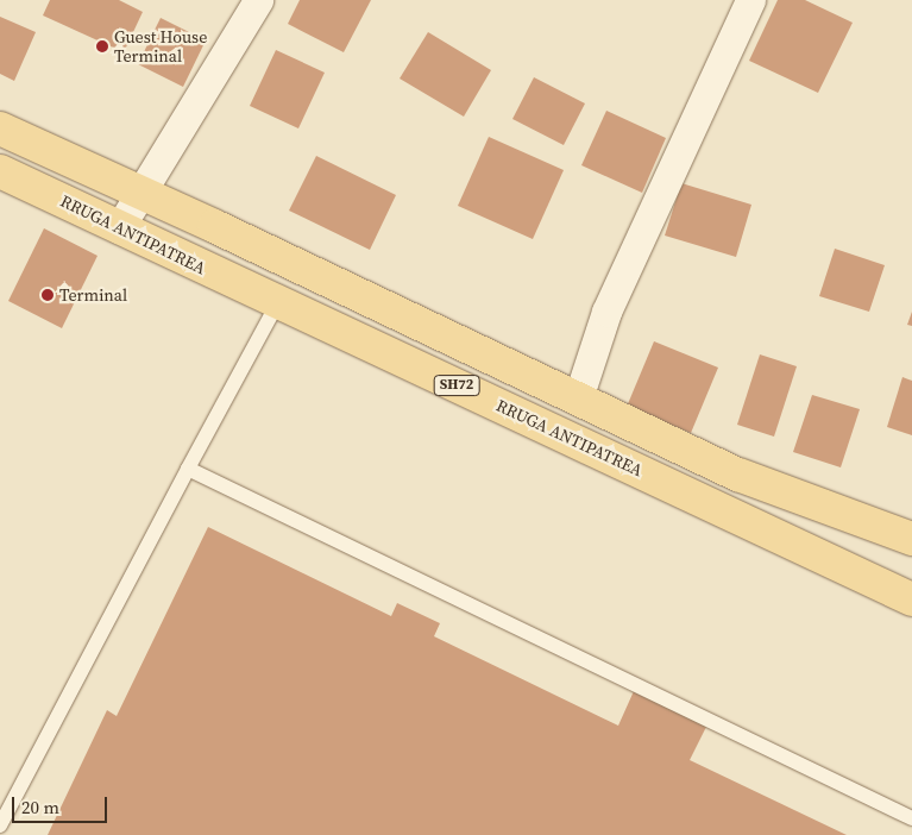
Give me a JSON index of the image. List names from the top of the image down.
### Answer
{
  "streets": {
    "main road": ["RRUGA ANTIPATREA", "SH72"]
  },
  "places": ["Guest House Terminal", "Terminal"],
  "scale_bar": "20 m"
}
